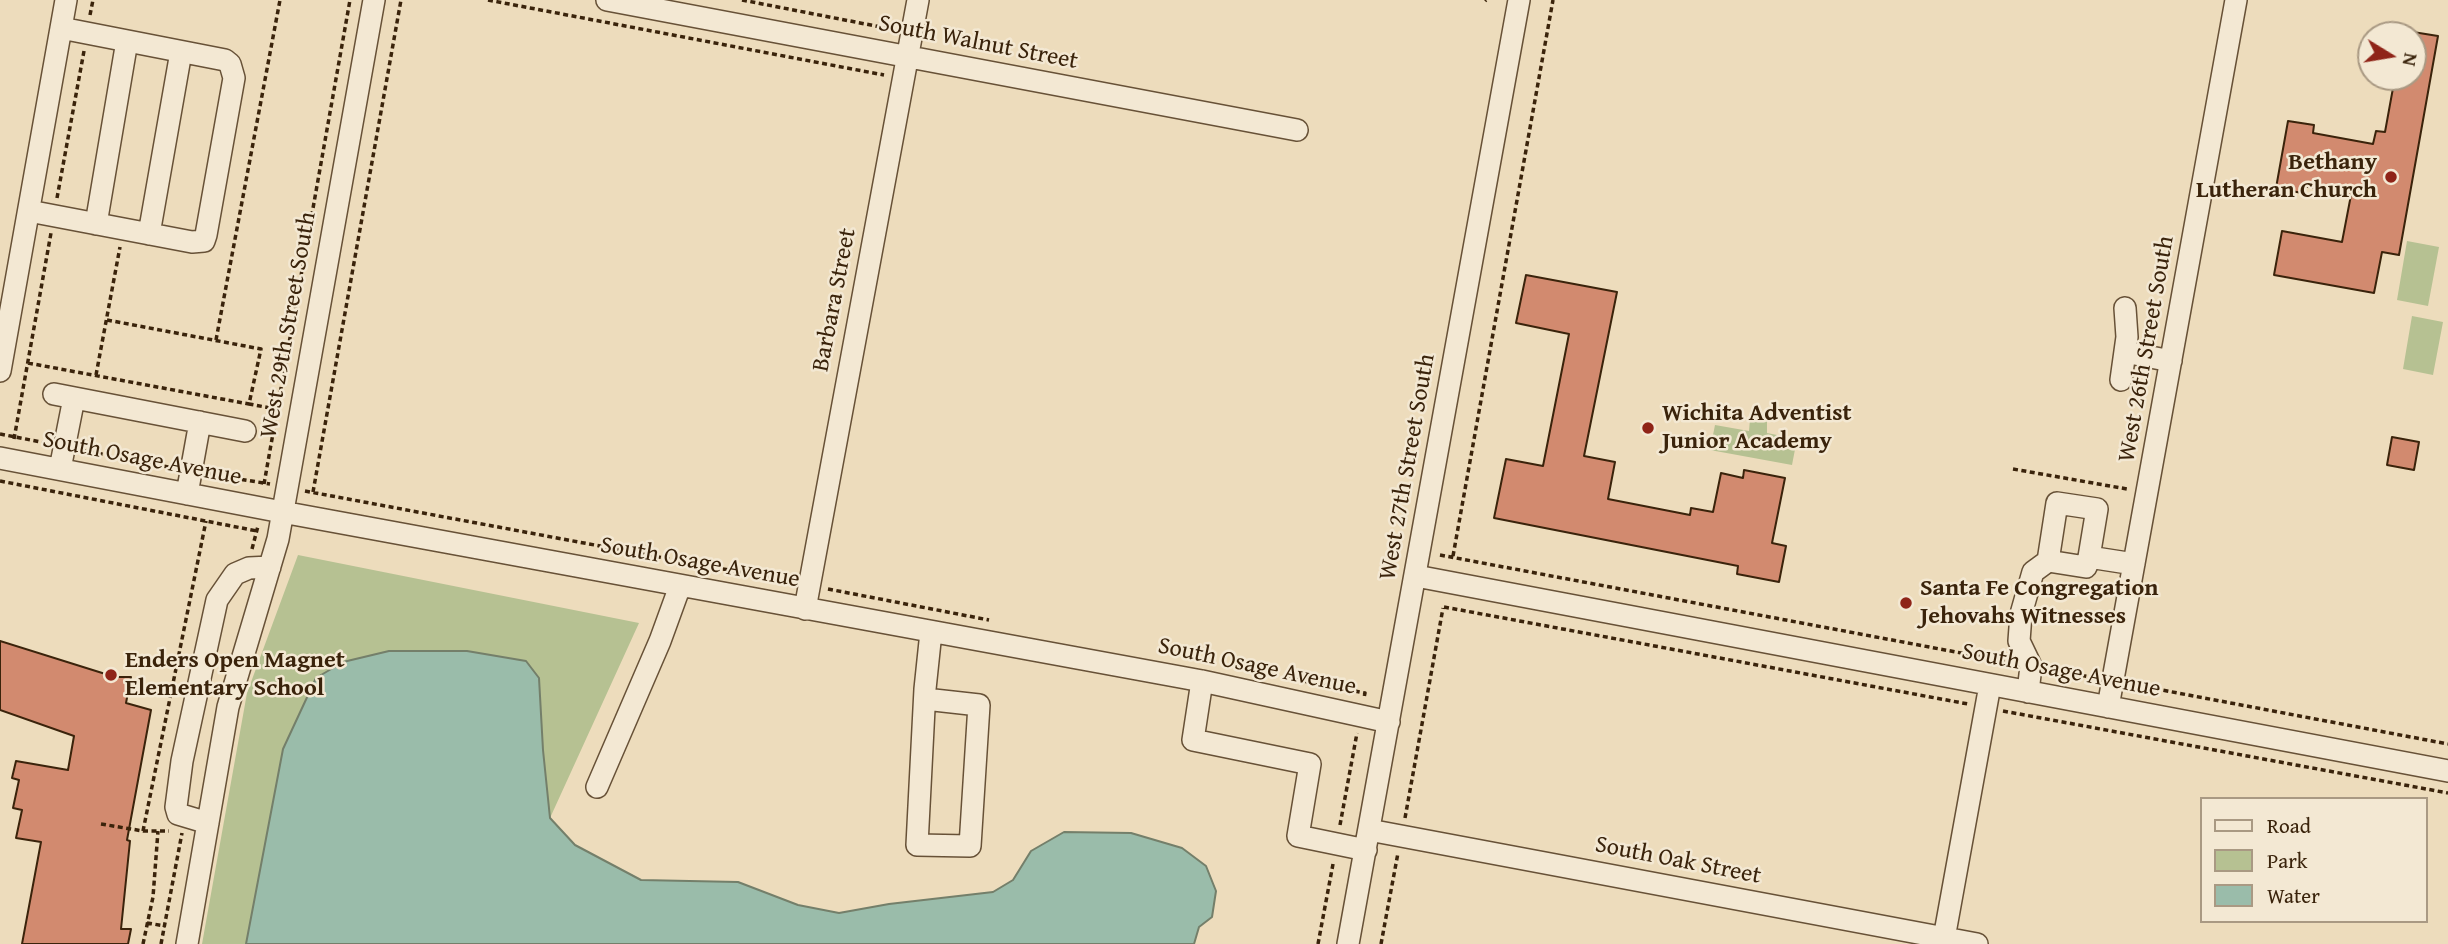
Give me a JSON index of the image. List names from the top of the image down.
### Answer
{
  "streets": {
    "street": [
      "South Walnut Street",
      "Barbara Street",
      "West 29th Street South",
      "West 26th Street South",
      "South Osage Avenue",
      "West 27th Street South",
      "South Oak Street"
    ]
  },
  "crossings": [
    ["South Walnut Street", "Barbara Street"],
    ["Barbara Street", "South Osage Avenue"],
    ["West 29th Street South", "South Osage Avenue"],
    ["West 26th Street South", "South Osage Avenue"],
    ["South Osage Avenue", "West 27th Street South"],
    ["South Osage Avenue", "South Oak Street"],
    ["West 27th Street South", "South Oak Street"]
  ],
  "places": [
    "Bethany Lutheran Church",
    "Wichita Adventist Junior Academy",
    "Santa Fe Congregation Jehovahs Witnesses",
    "Enders Open Magnet Elementary School"
  ],
  "legend": ["Road", "Park", "Water"],
  "north": "right"
}
